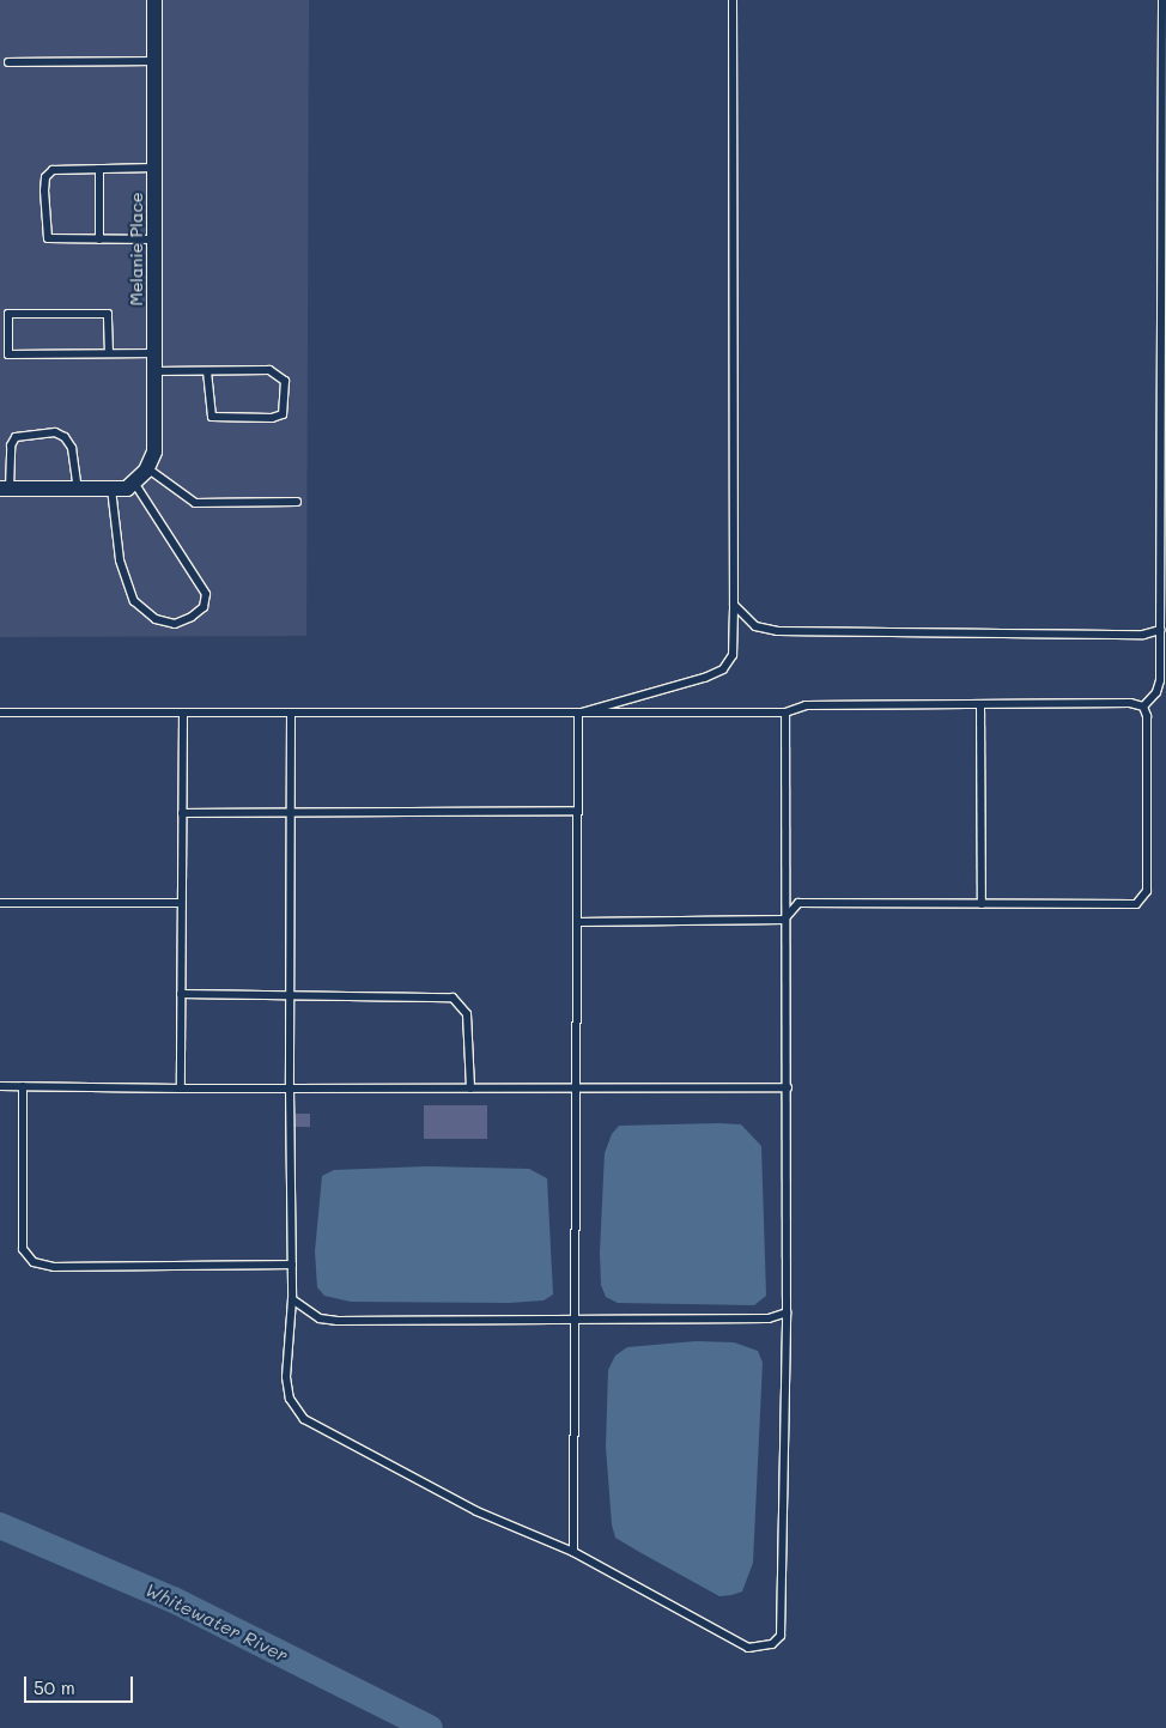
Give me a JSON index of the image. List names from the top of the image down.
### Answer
{
  "streets": {
    "street": ["Melanie Place"]
  },
  "water": ["Whitewater River"],
  "scale_bar": "50 m"
}
